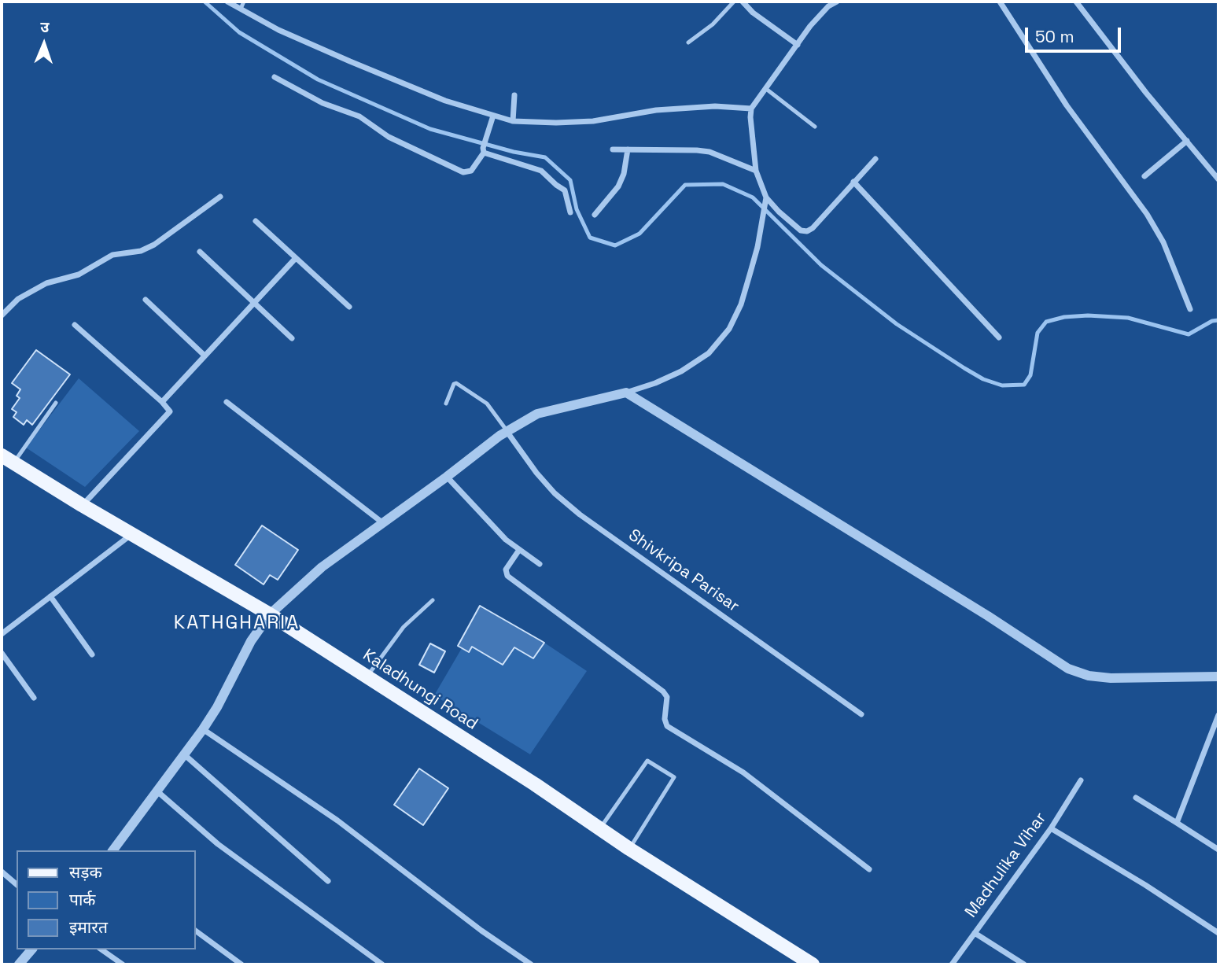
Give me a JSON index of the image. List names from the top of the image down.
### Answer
{
  "streets": {
    "main road": ["Kaladhungi Road"],
    "street": ["Shivkripa Parisar", "Madhulika Vihar"]
  },
  "districts": ["KATHGHARIA"],
  "legend": ["सड़क", "पार्क", "इमारत"],
  "scale_bar": "50 m",
  "north": "top"
}
